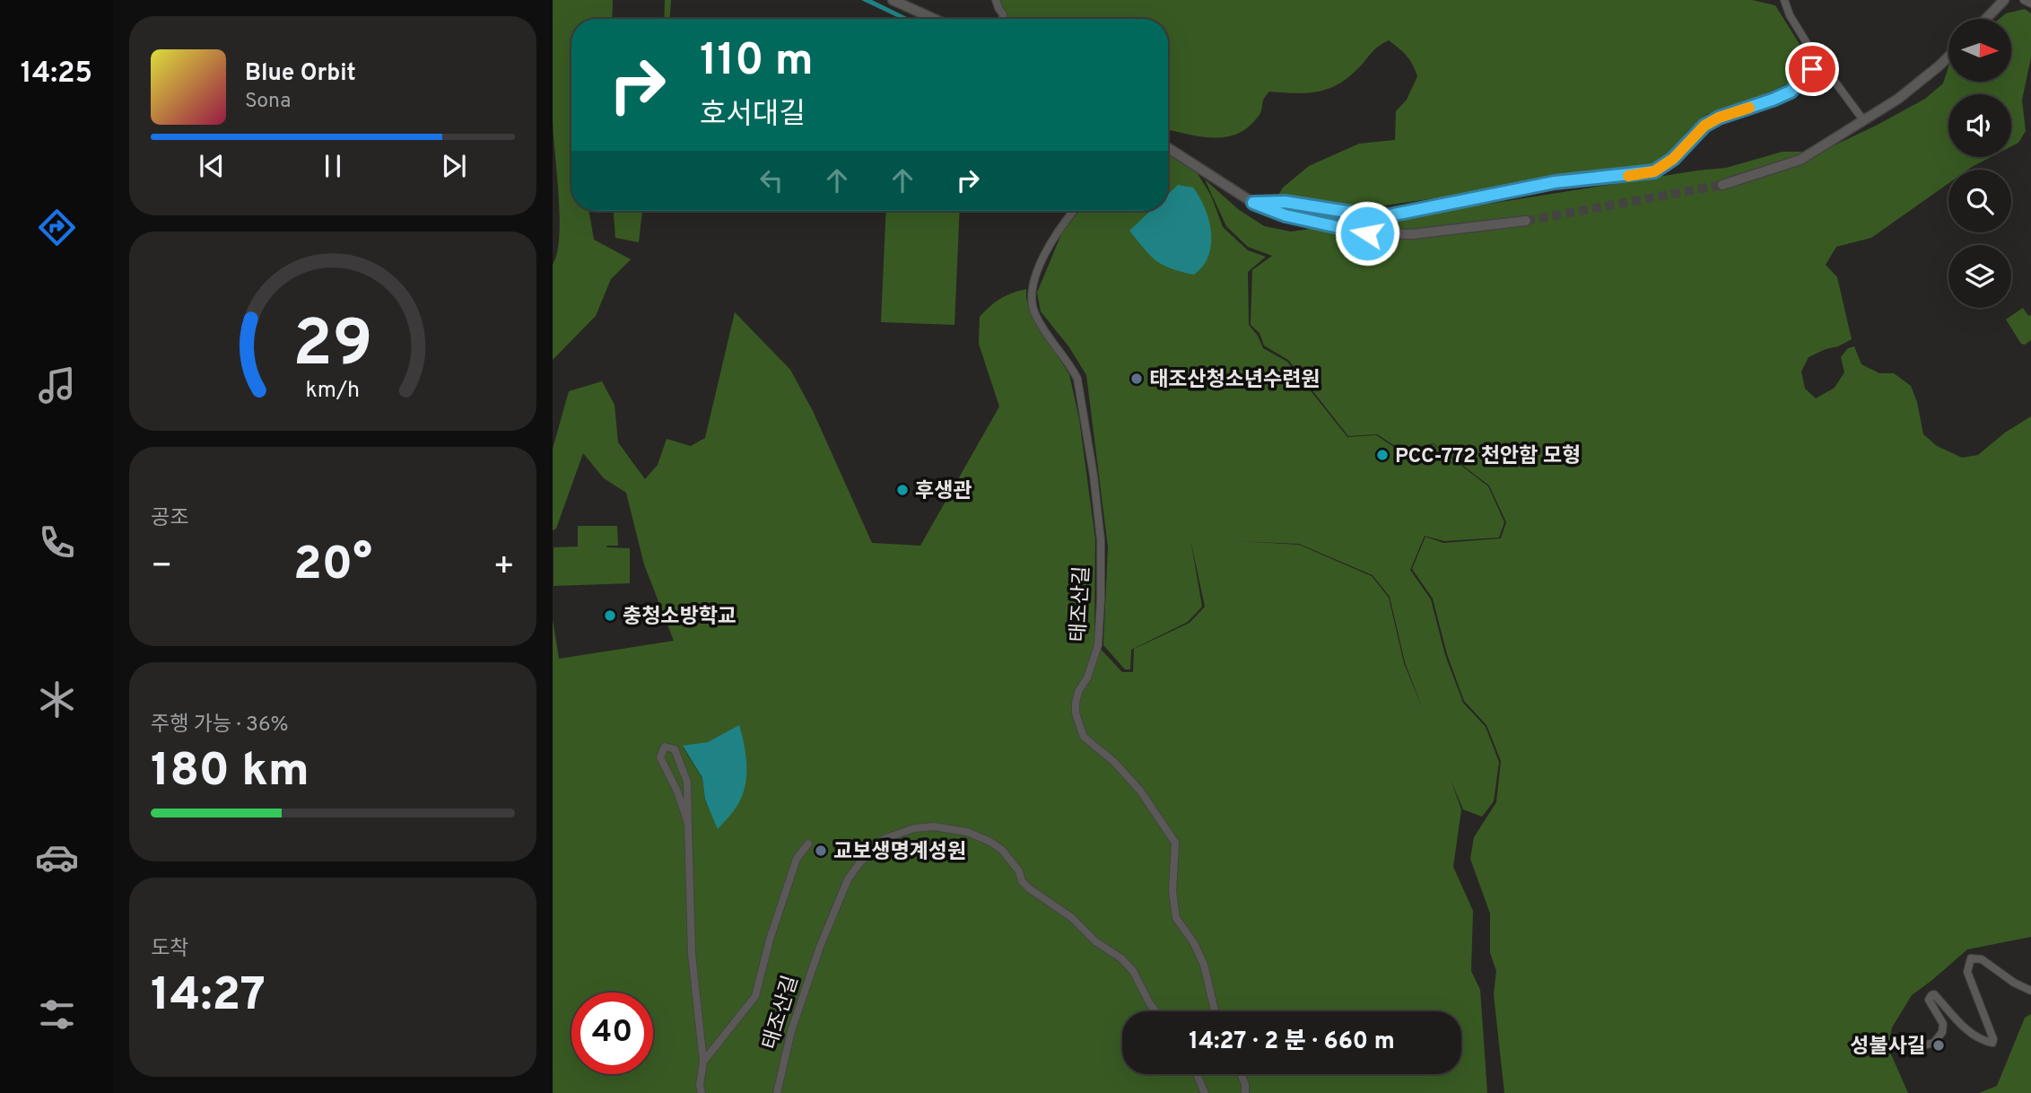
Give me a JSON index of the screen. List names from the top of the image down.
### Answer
{
  "streets": {
    "street": ["태조산길"]
  },
  "places": [
    "태조산청소년수련원",
    "PCC-772 천안함 모형",
    "후생관",
    "충청소방학교",
    "교보생명계성원",
    "성불사길"
  ],
  "north": "right",
  "page": {
    "tabs": "14:25",
    "turn": ["110 m", "호서대길"],
    "song": ["Blue Orbit", "Sona"],
    "tile": [
      "공조",
      ["주행 가능 · 36%", "180 km"],
      ["도착", "14:27"]
    ],
    "heat": ["−", "20°", "+"],
    "limit": "40",
    "trip": "14:27 · 2 분 · 660 m",
    "gauge": ["29", "km/h"]
  }
}
